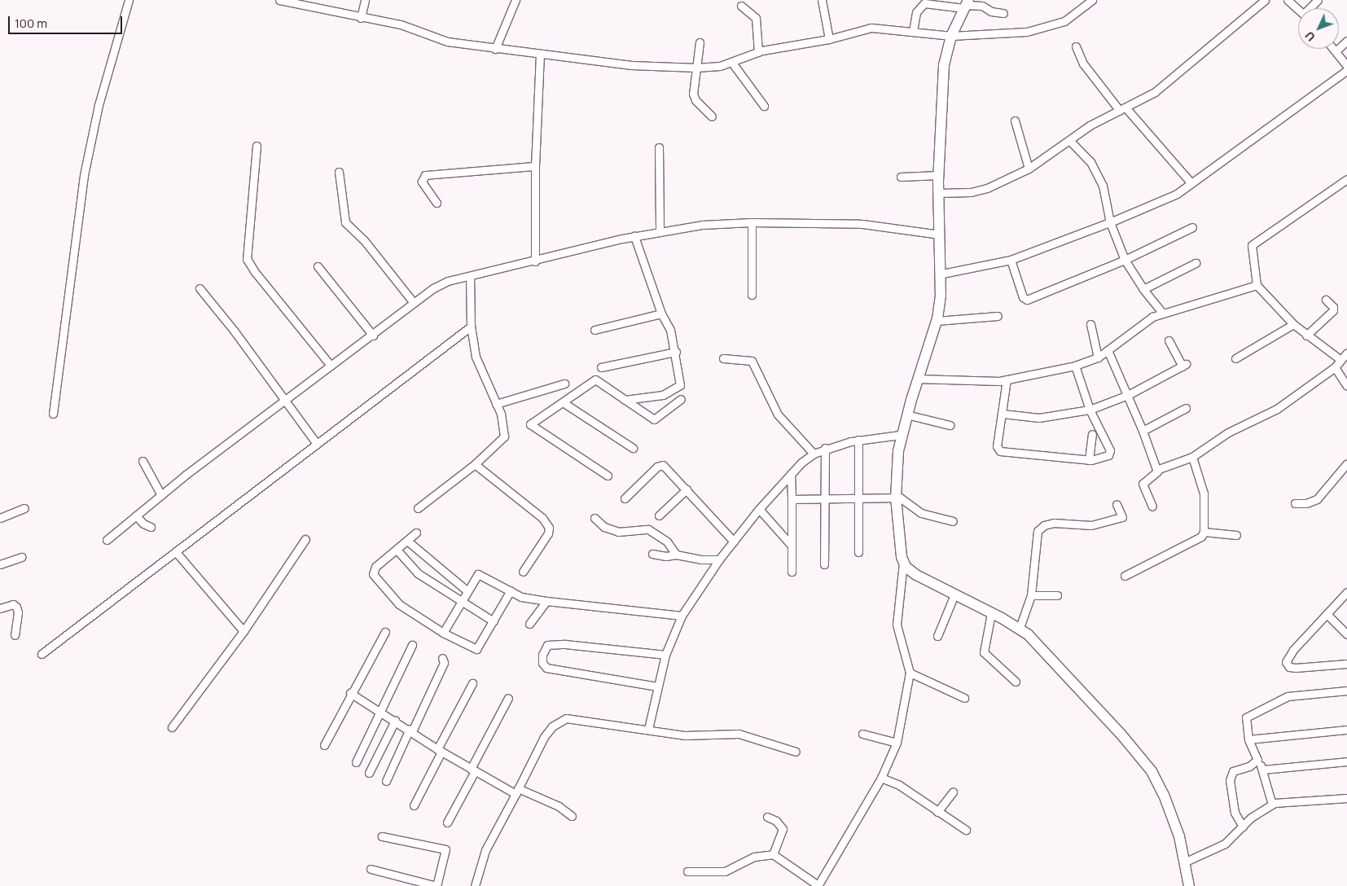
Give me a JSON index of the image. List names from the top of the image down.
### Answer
{
  "scale_bar": "100 m",
  "north": "bottom left"
}
